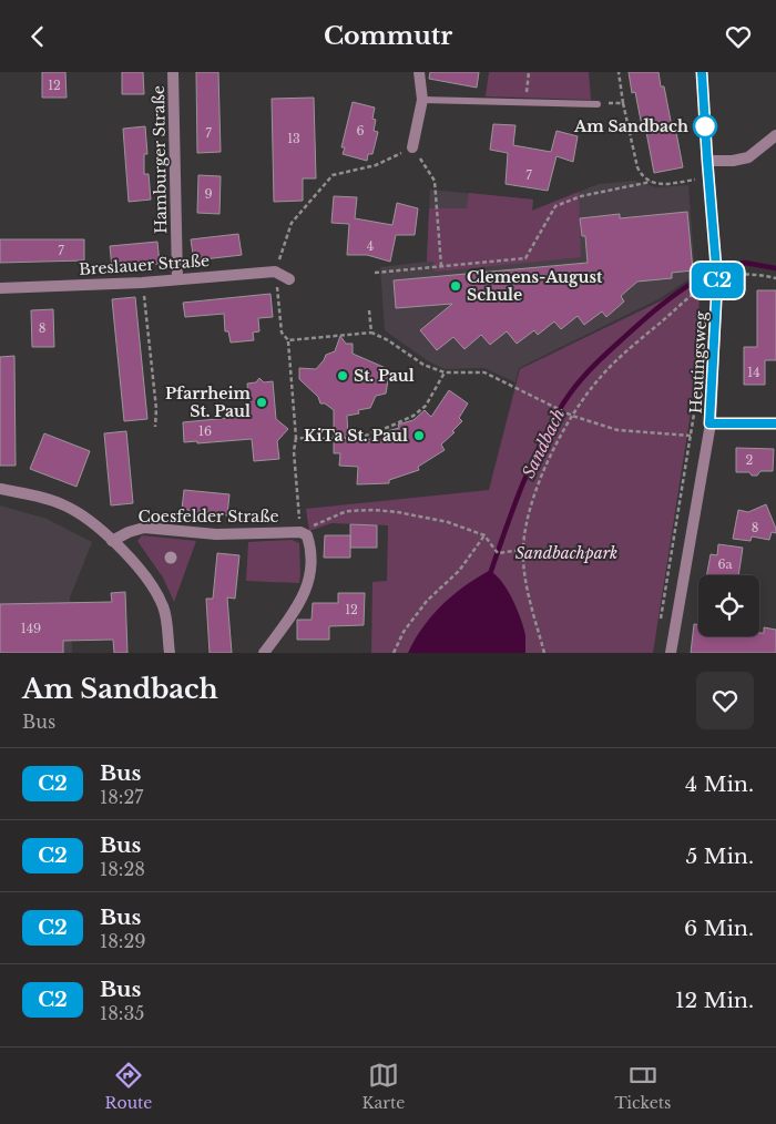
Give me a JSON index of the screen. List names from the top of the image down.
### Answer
{
  "streets": {
    "street": [
      "Hamburger Straße",
      "Breslauer Straße",
      "Heutingsweg",
      "Coesfelder Straße"
    ]
  },
  "crossings": [
    ["Hamburger Straße", "Breslauer Straße"]
  ],
  "water": ["Sandbach"],
  "parks": ["Sandbachpark"],
  "places": [
    "Am Sandbach",
    "Clemens-August Schule",
    "St. Paul",
    "Pfarrheim St. Paul",
    "KiTa St. Paul"
  ],
  "lines": ["bus line C2"],
  "house_numbers": [
    "12",
    "6",
    "7",
    "13",
    "7",
    "9",
    "4",
    "7",
    "8",
    "14",
    "16",
    "2",
    "8",
    "6a",
    "12",
    "149"
  ],
  "page": {
    "header": "Commutr",
    "on_map": "C2",
    "heading": ["Am Sandbach", "Bus"],
    "list": [
      {
        "mark": "C2",
        "name": "Bus",
        "note": "18:27",
        "value": "4 Min."
      },
      {
        "mark": "C2",
        "name": "Bus",
        "note": "18:28",
        "value": "5 Min."
      },
      {
        "mark": "C2",
        "name": "Bus",
        "note": "18:29",
        "value": "6 Min."
      },
      {
        "mark": "C2",
        "name": "Bus",
        "note": "18:35",
        "value": "12 Min."
      }
    ],
    "tabs": ["Route", "Karte", "Tickets"]
  }
}
